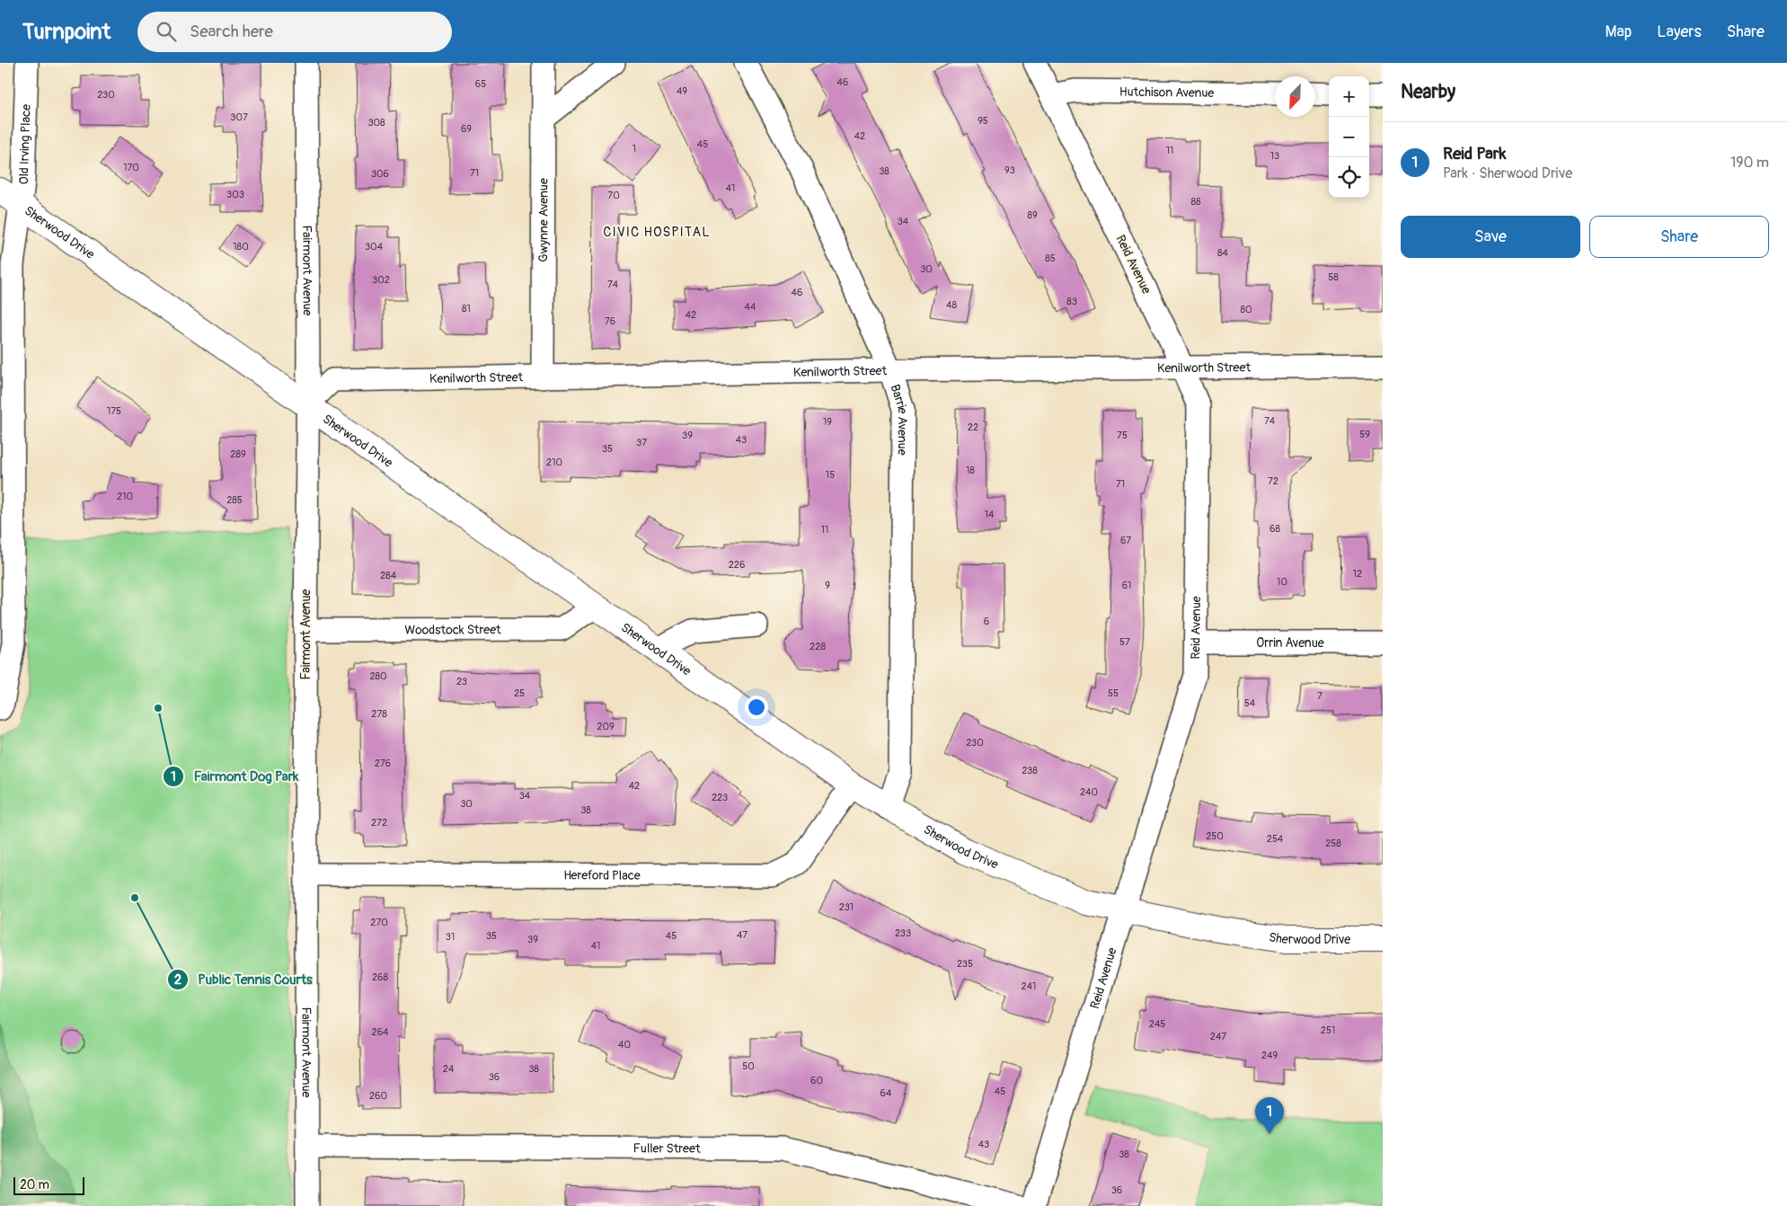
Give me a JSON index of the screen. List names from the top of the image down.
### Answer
{
  "streets": {
    "street": [
      "Hutchison Avenue",
      "Old Irving Place",
      "Gwynne Avenue",
      "Sherwood Drive",
      "Reid Avenue",
      "Fairmont Avenue",
      "Kenilworth Street",
      "Barrie Avenue",
      "Woodstock Street",
      "Orrin Avenue",
      "Hereford Place",
      "Fuller Street"
    ]
  },
  "crossings": [
    ["Hutchison Avenue", "Reid Avenue"],
    ["Old Irving Place", "Sherwood Drive"],
    ["Gwynne Avenue", "Kenilworth Street"],
    ["Sherwood Drive", "Reid Avenue"],
    ["Sherwood Drive", "Fairmont Avenue"],
    ["Sherwood Drive", "Kenilworth Street"],
    ["Sherwood Drive", "Barrie Avenue"],
    ["Sherwood Drive", "Woodstock Street"],
    ["Sherwood Drive", "Hereford Place"],
    ["Reid Avenue", "Kenilworth Street"],
    ["Reid Avenue", "Orrin Avenue"],
    ["Fairmont Avenue", "Kenilworth Street"],
    ["Fairmont Avenue", "Woodstock Street"],
    ["Fairmont Avenue", "Hereford Place"],
    ["Fairmont Avenue", "Fuller Street"],
    ["Kenilworth Street", "Barrie Avenue"]
  ],
  "districts": ["CIVIC HOSPITAL"],
  "places": ["Fairmont Dog Park", "Public Tennis Courts"],
  "house_numbers": [
    "46",
    "65",
    "49",
    "230",
    "307",
    "95",
    "308",
    "69",
    "42",
    "45",
    "1",
    "11",
    "13",
    "170",
    "93",
    "38",
    "71",
    "306",
    "41",
    "303",
    "70",
    "88",
    "89",
    "34",
    "180",
    "304",
    "84",
    "85",
    "30",
    "58",
    "302",
    "74",
    "46",
    "83",
    "48",
    "44",
    "81",
    "80",
    "42",
    "76",
    "175",
    "74",
    "19",
    "22",
    "59",
    "39",
    "75",
    "43",
    "37",
    "35",
    "289",
    "210",
    "18",
    "15",
    "72",
    "71",
    "210",
    "285",
    "14",
    "68",
    "11",
    "67",
    "226",
    "12",
    "284",
    "10",
    "9",
    "61",
    "6",
    "57",
    "228",
    "280",
    "23",
    "25",
    "55",
    "7",
    "54",
    "278",
    "209",
    "230",
    "276",
    "238",
    "42",
    "240",
    "34",
    "223",
    "30",
    "38",
    "272",
    "250",
    "254",
    "258",
    "231",
    "270",
    "233",
    "47",
    "35",
    "45",
    "31",
    "39",
    "41",
    "235",
    "268",
    "241",
    "245",
    "251",
    "264",
    "247",
    "40",
    "249",
    "50",
    "24",
    "38",
    "36",
    "60",
    "45",
    "64",
    "260",
    "43",
    "38",
    "36"
  ],
  "scale_bar": "20 m",
  "north": "bottom left",
  "page": {
    "header": "Turnpoint",
    "search": "Search here",
    "nav": ["Map", "Layers", "Share"],
    "heading": "Nearby",
    "map_buttons": ["+", "−"],
    "list": [
      {
        "mark": "1",
        "name": "Reid Park",
        "note": "Park · Sherwood Drive",
        "value": "190 m"
      }
    ],
    "buttons": ["Save", "Share"],
    "pins": "1",
    "scale": "20 m"
  }
}
